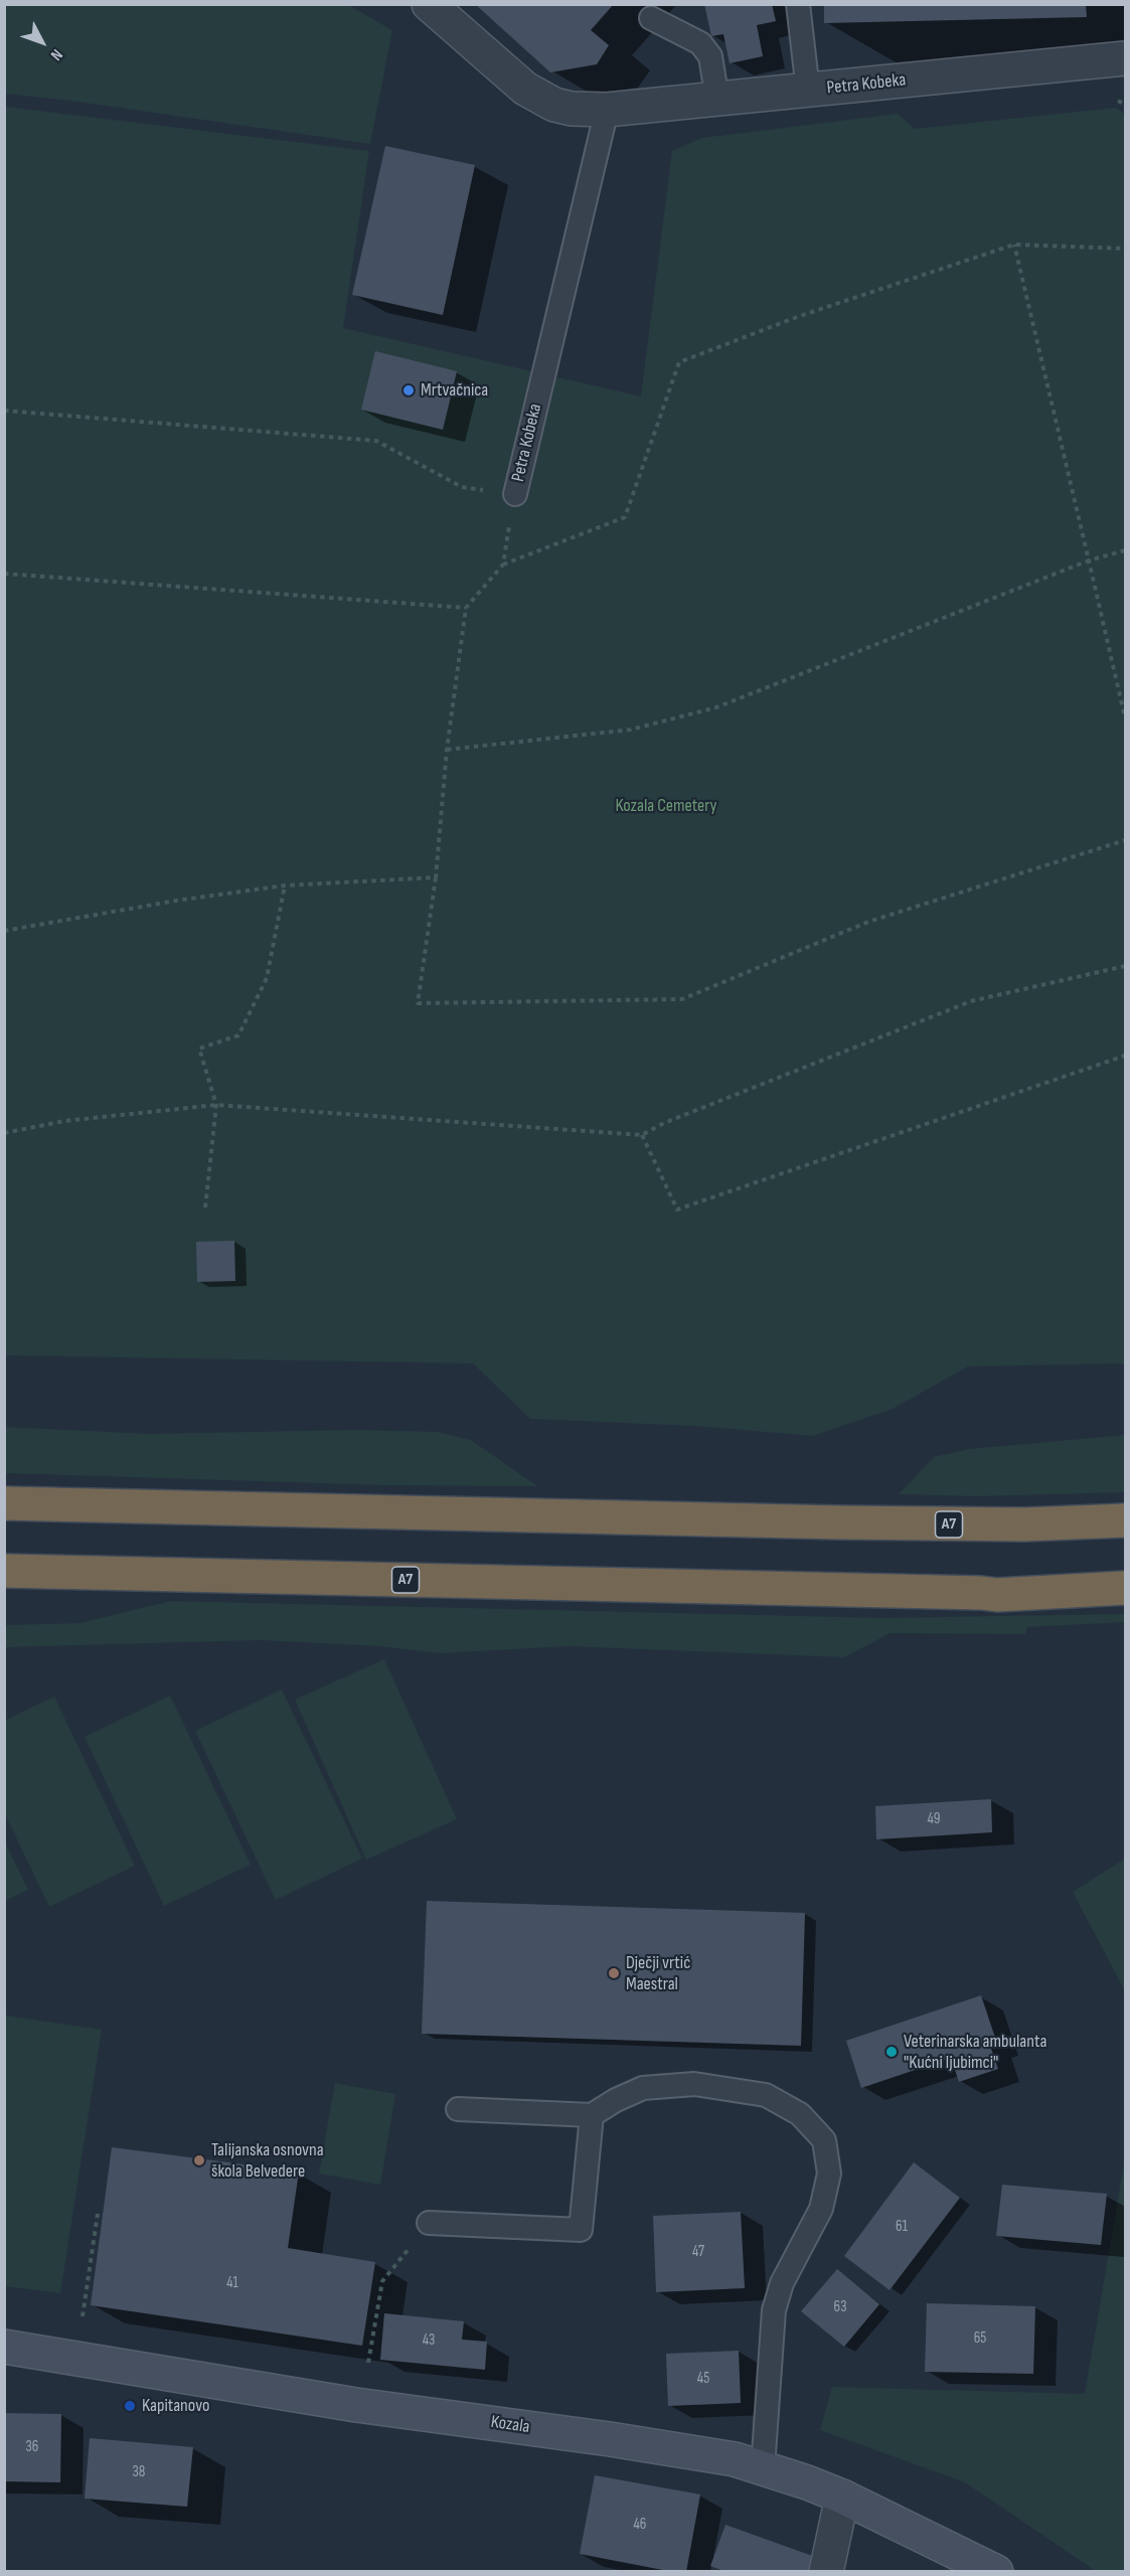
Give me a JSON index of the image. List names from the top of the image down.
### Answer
{
  "streets": {
    "highway": ["A7"],
    "main road": ["Kozala"],
    "street": ["Petra Kobeka"]
  },
  "parks": ["Kozala Cemetery"],
  "places": [
    "Mrtvačnica",
    "Dječji vrtić Maestral",
    "Veterinarska ambulanta \"Kućni ljubimci\"",
    "Talijanska osnovna škola Belvedere",
    "Kapitanovo"
  ],
  "house_numbers": [
    "49",
    "61",
    "47",
    "41",
    "63",
    "65",
    "43",
    "45",
    "36",
    "38",
    "46"
  ],
  "north": "bottom right"
}
